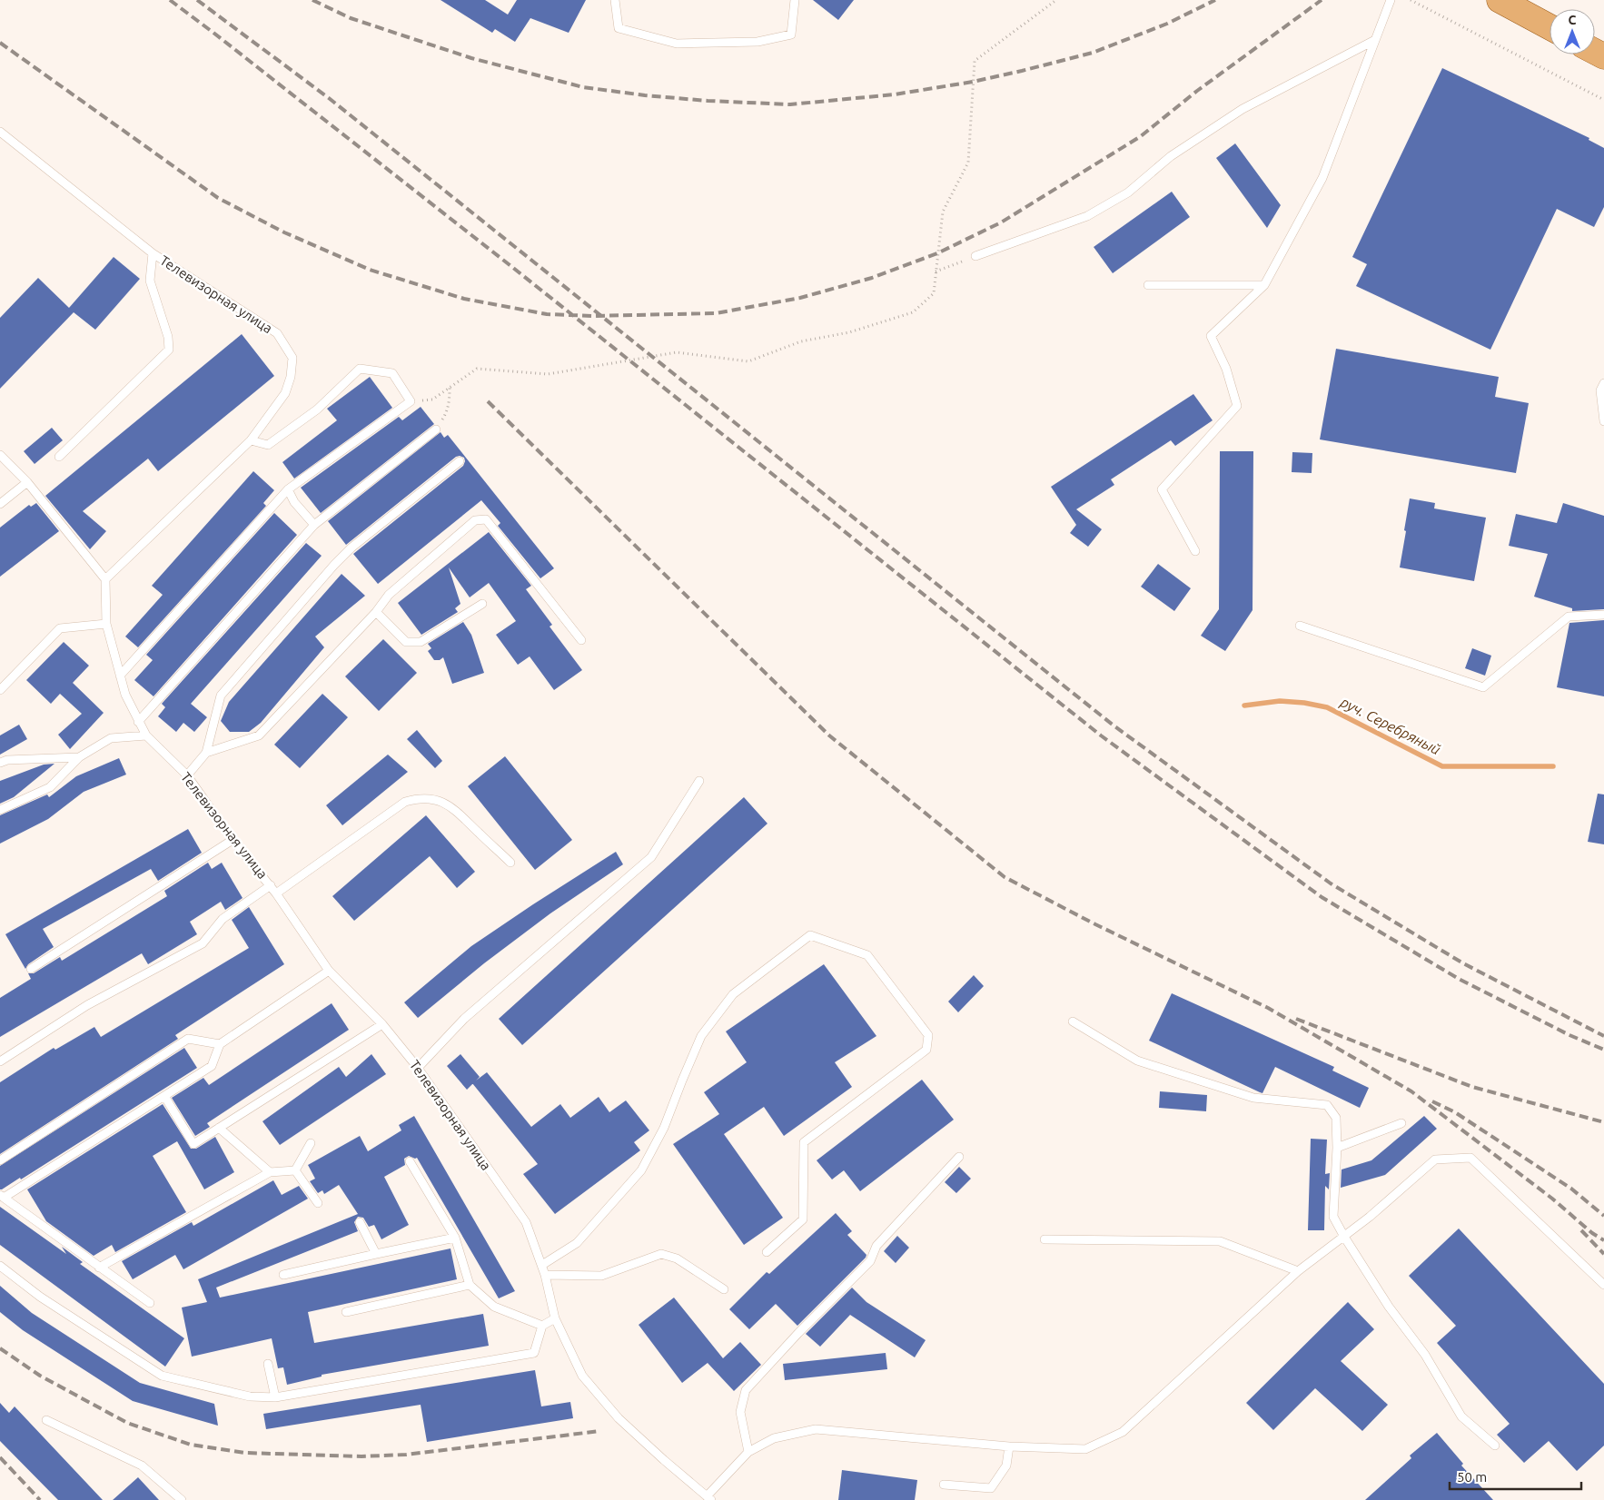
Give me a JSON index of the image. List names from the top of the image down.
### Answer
{
  "streets": {
    "lane": ["Телевизорная улица"]
  },
  "water": ["руч. Серебряный"],
  "scale_bar": "50 m",
  "north": "top"
}
